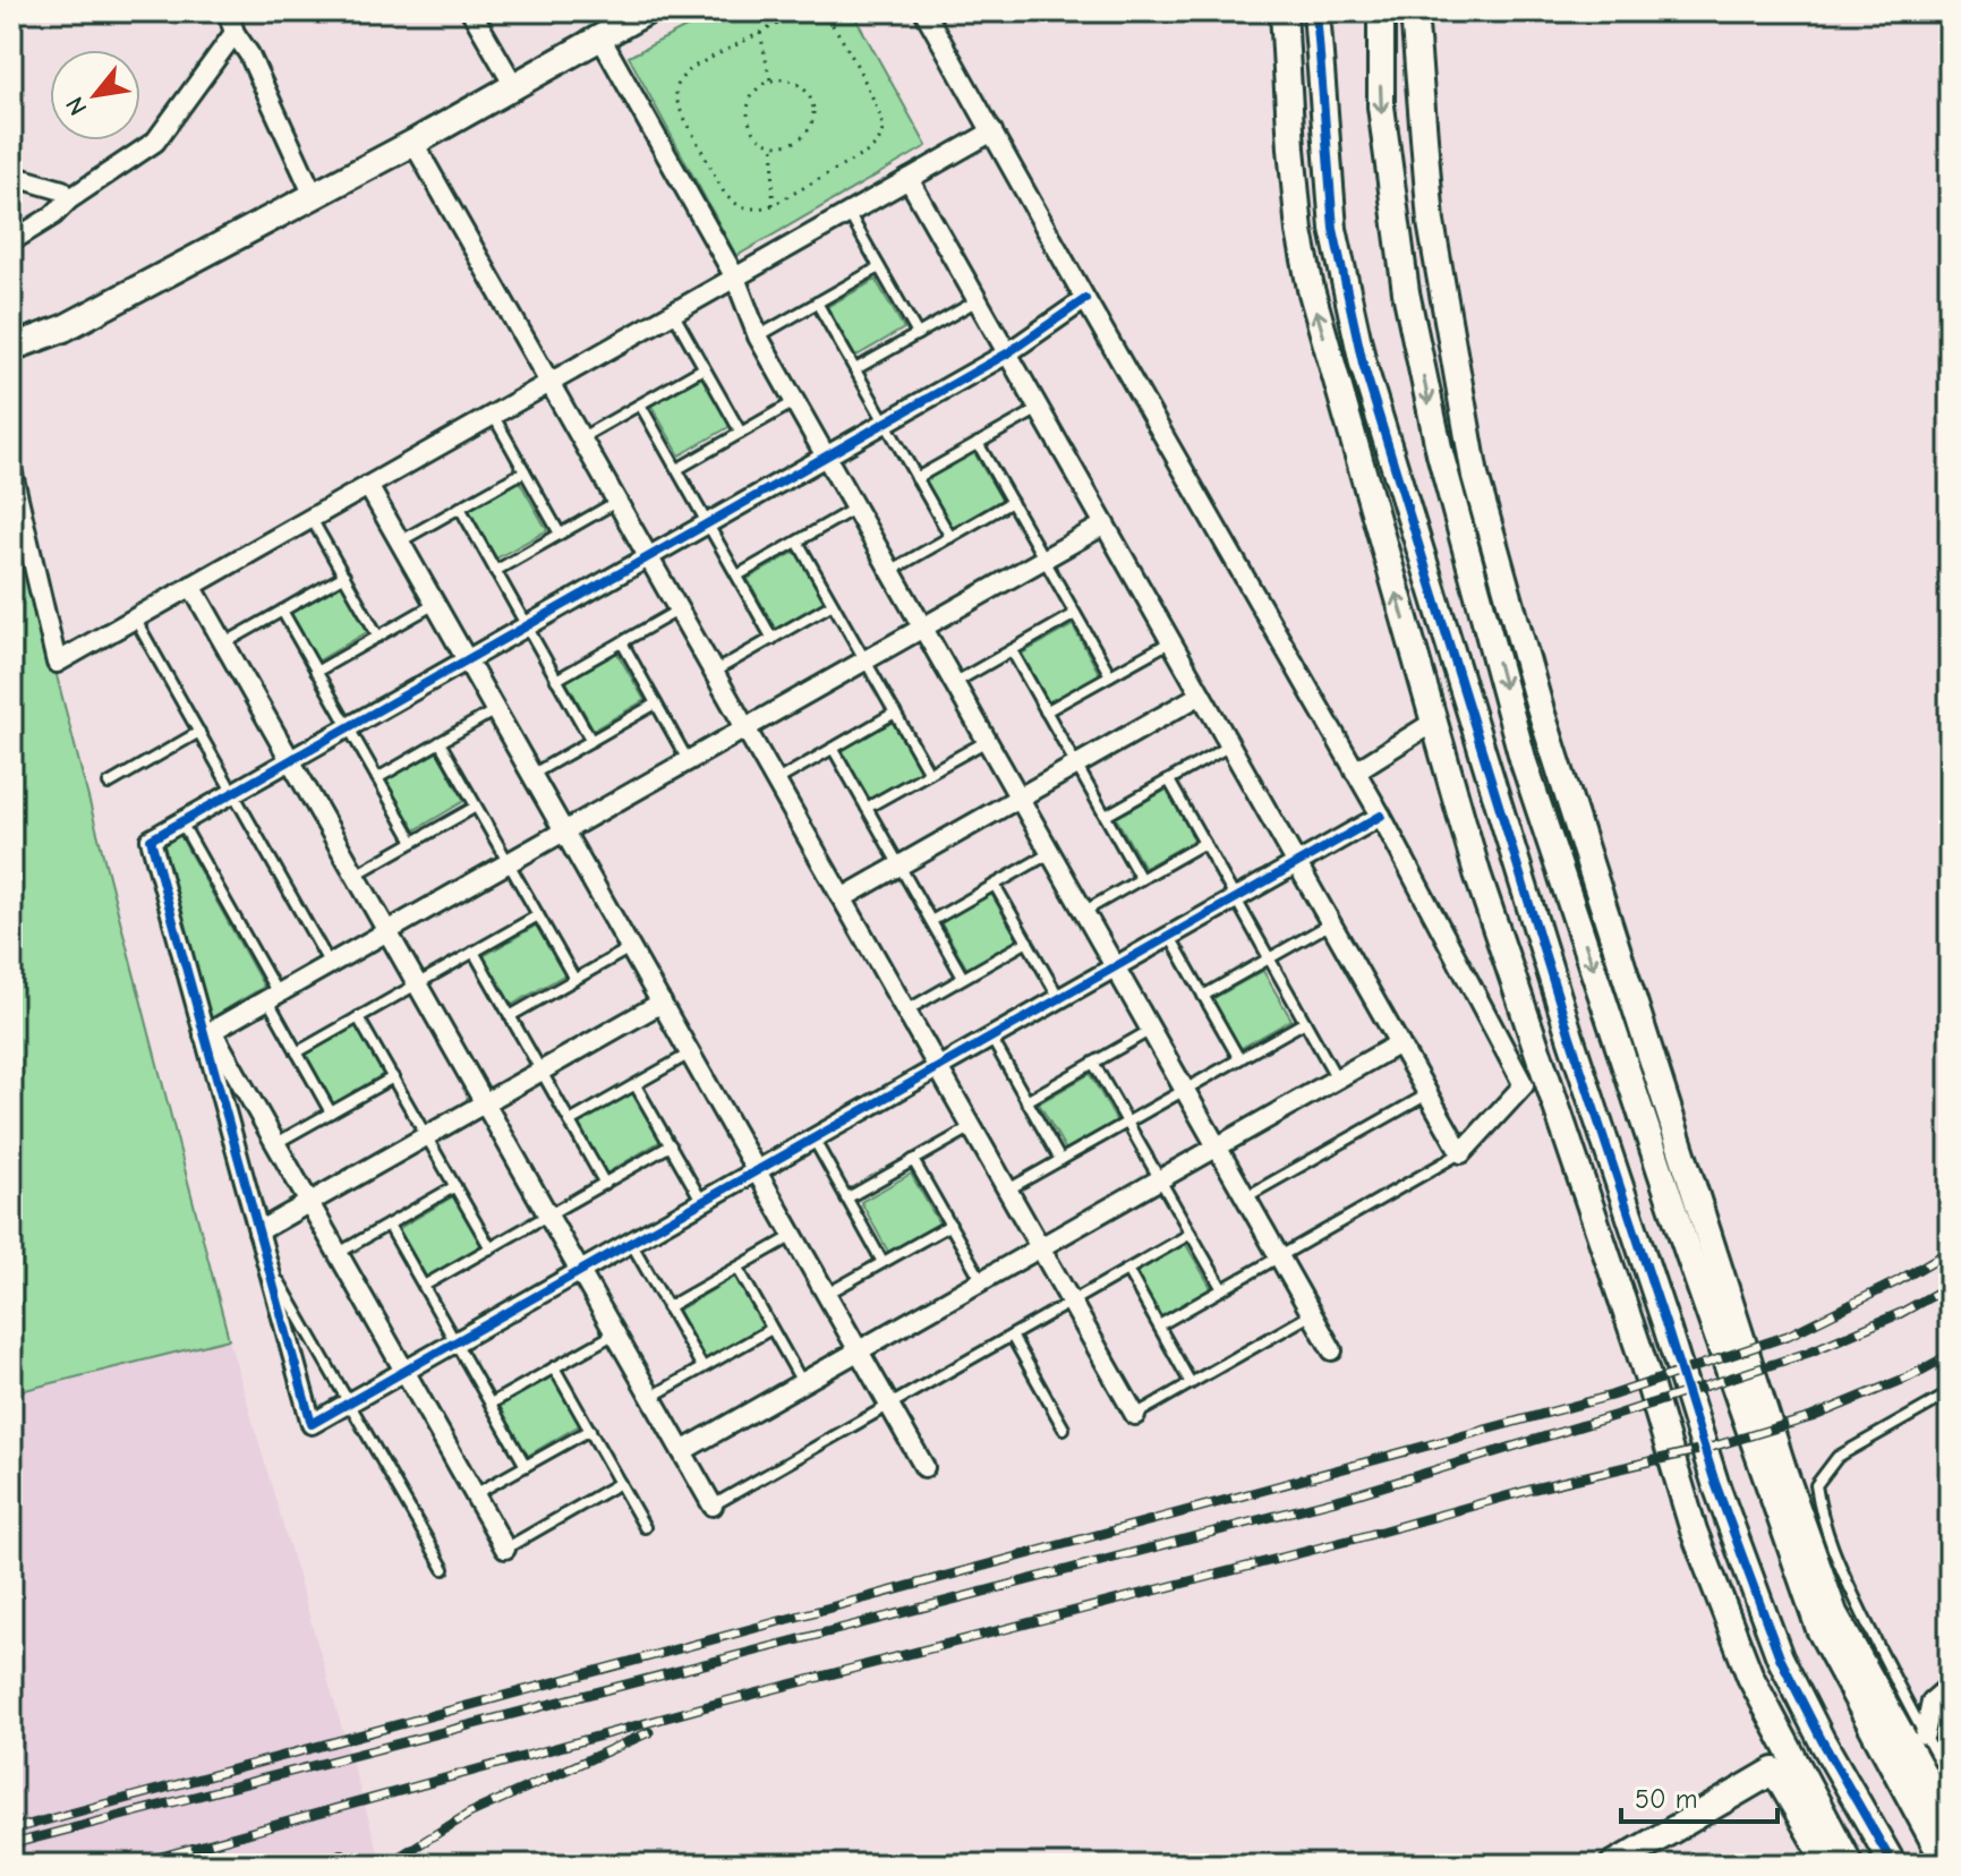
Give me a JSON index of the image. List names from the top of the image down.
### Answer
{
  "scale_bar": "50 m",
  "north": "bottom left"
}
